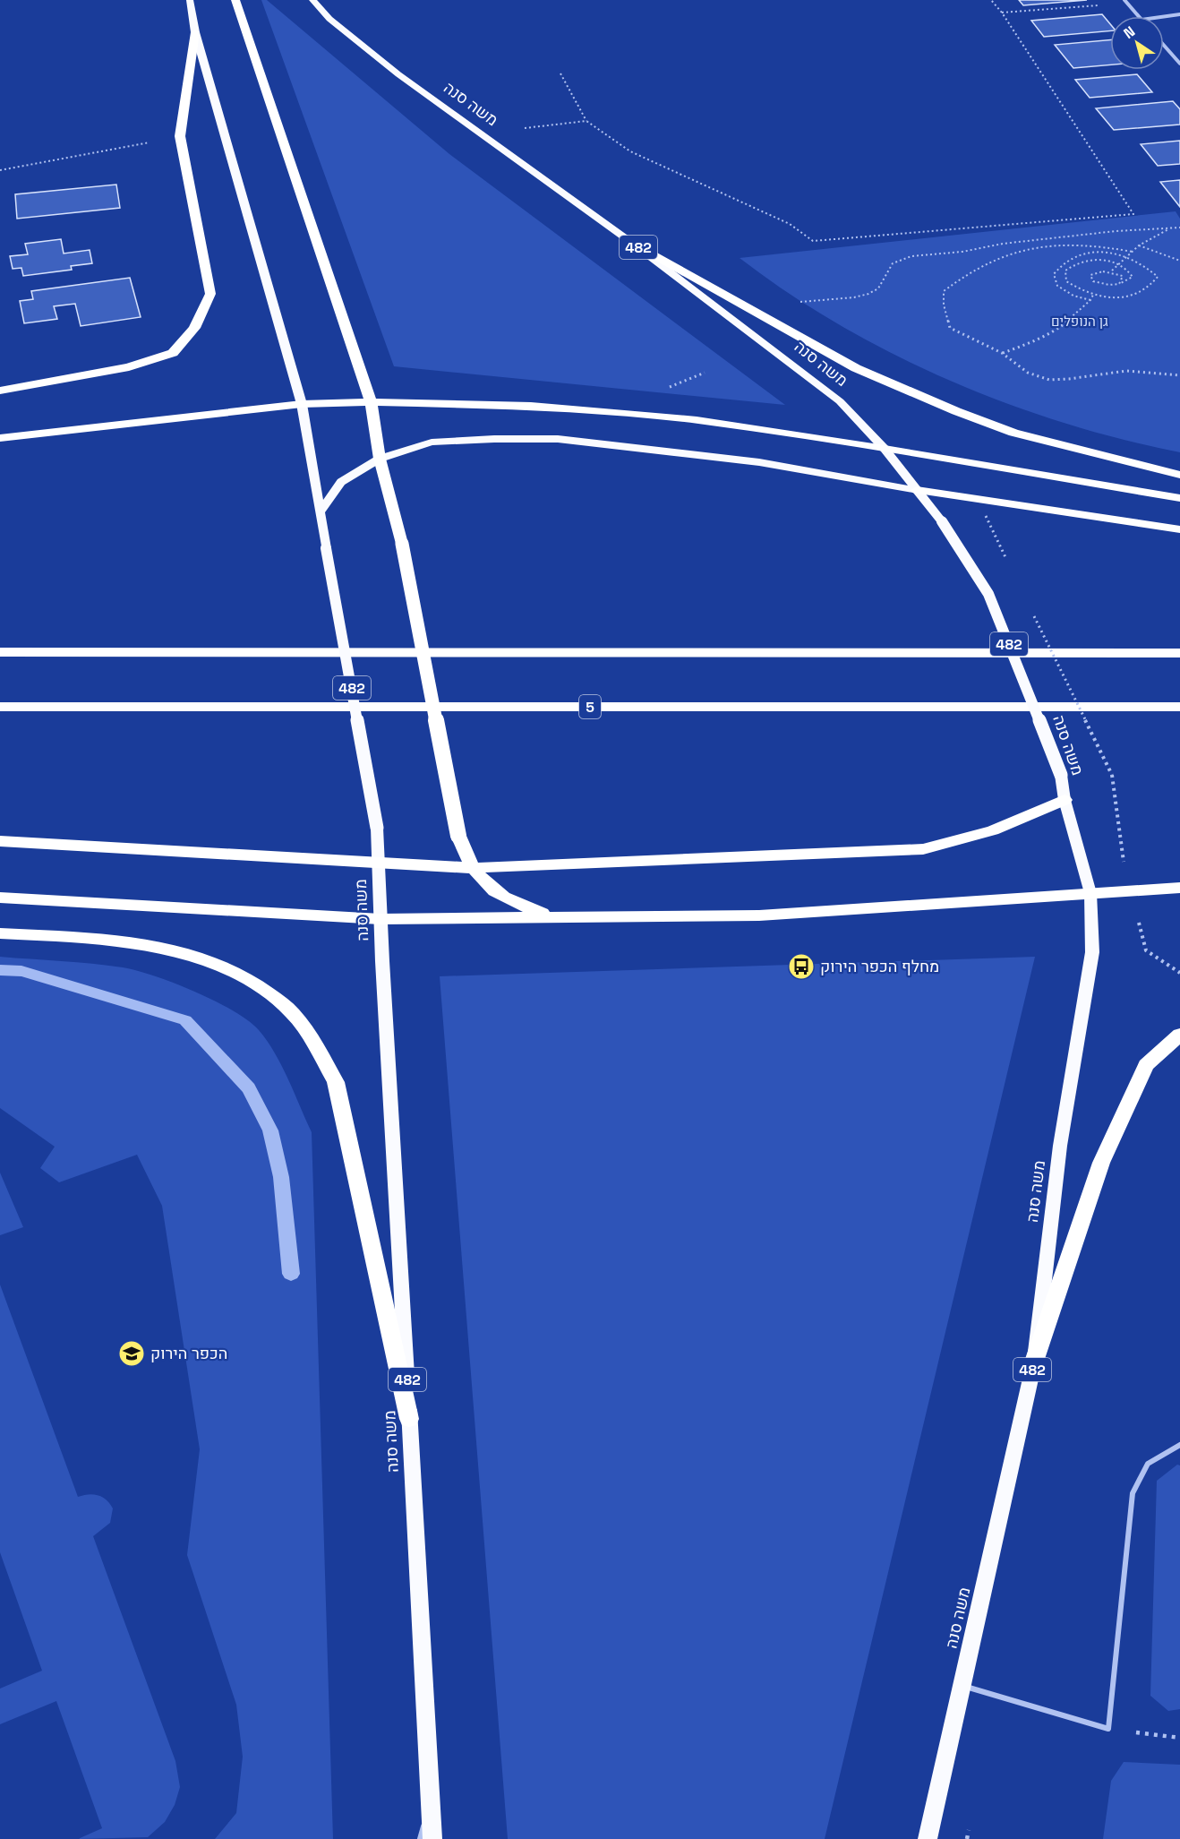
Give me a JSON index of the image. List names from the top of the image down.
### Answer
{
  "streets": {
    "highway": ["5"],
    "main road": ["משה סנה", "482"]
  },
  "parks": ["גן הנופלים"],
  "places": {
    "bus stop": ["מחלף הכפר הירוק"],
    "school or university": ["הכפר הירוק"]
  },
  "north": "top left"
}
